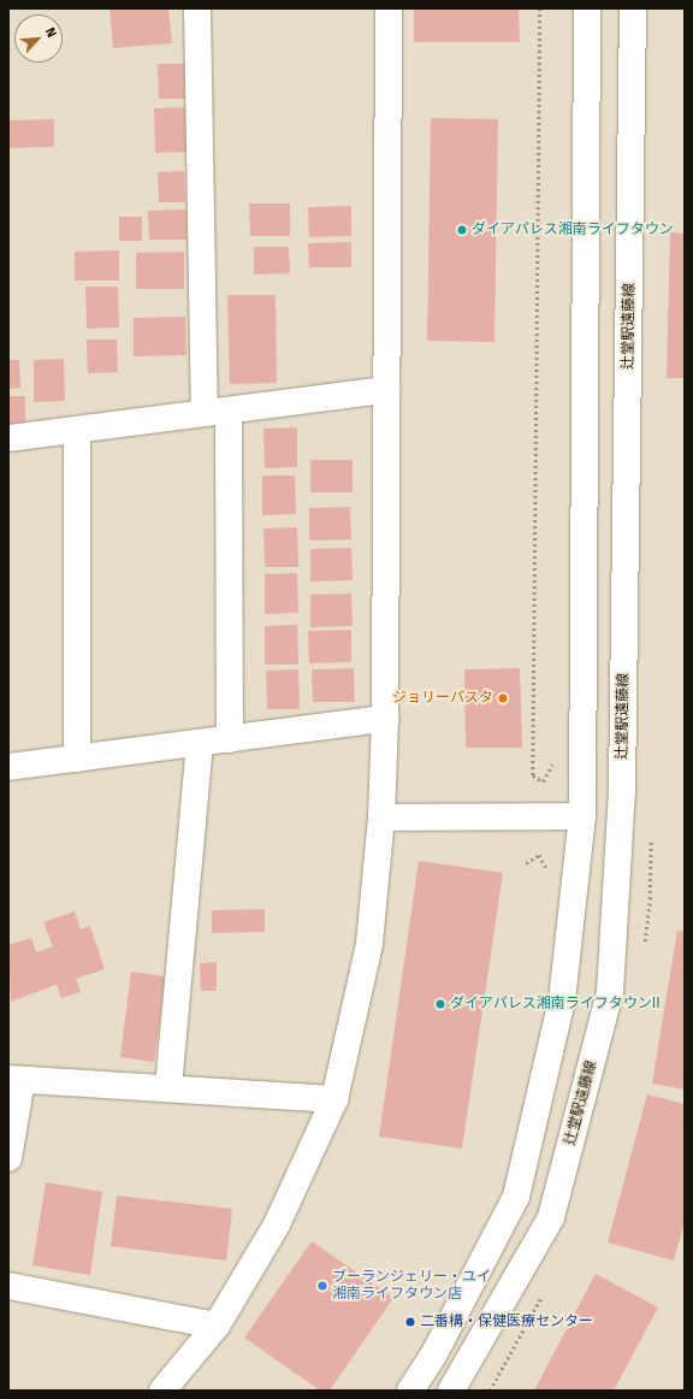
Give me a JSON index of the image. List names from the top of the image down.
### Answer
{
  "streets": {
    "street": ["辻堂駅遠藤線"]
  },
  "places": [
    "ダイアパレス湘南ライフタウン",
    "ジョリーパスタ",
    "ダイアパレス湘南ライフタウンII",
    "ブーランジェリー・ユイ 湘南ライフタウン店",
    "二番構・保健医療センター"
  ],
  "north": "top right"
}
